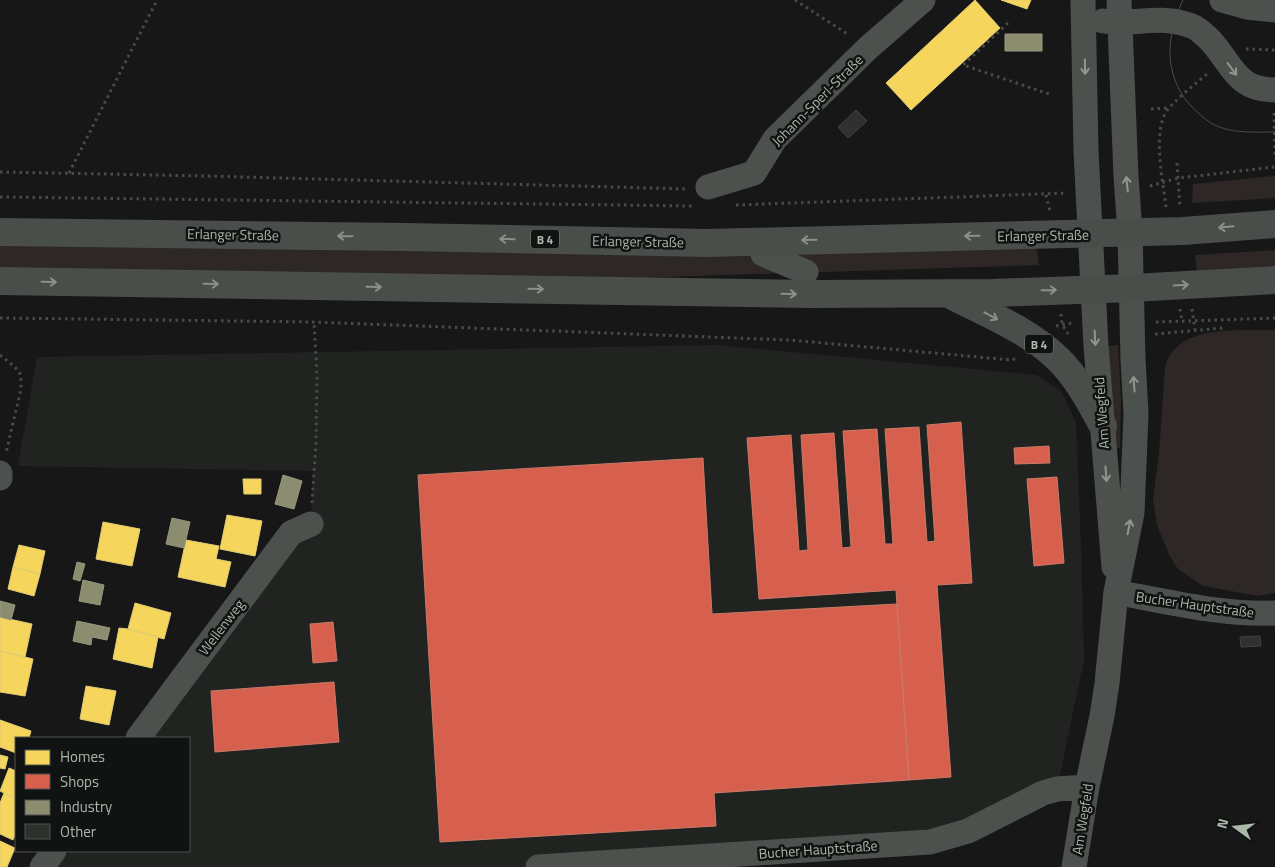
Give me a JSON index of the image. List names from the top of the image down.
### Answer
{
  "streets": {
    "main road": ["Erlanger Straße", "B 4"],
    "street": [
      "Johann-Sperl-Straße",
      "Am Wegfeld",
      "Bucher Hauptstraße",
      "Wellenweg"
    ]
  },
  "crossings": [
    ["Erlanger Straße", "Am Wegfeld"],
    ["B 4", "Am Wegfeld"],
    ["Am Wegfeld", "Bucher Hauptstraße"]
  ],
  "legend": [
    "Homes",
    "Shops",
    "Industry",
    "Other"
  ],
  "north": "left"
}
